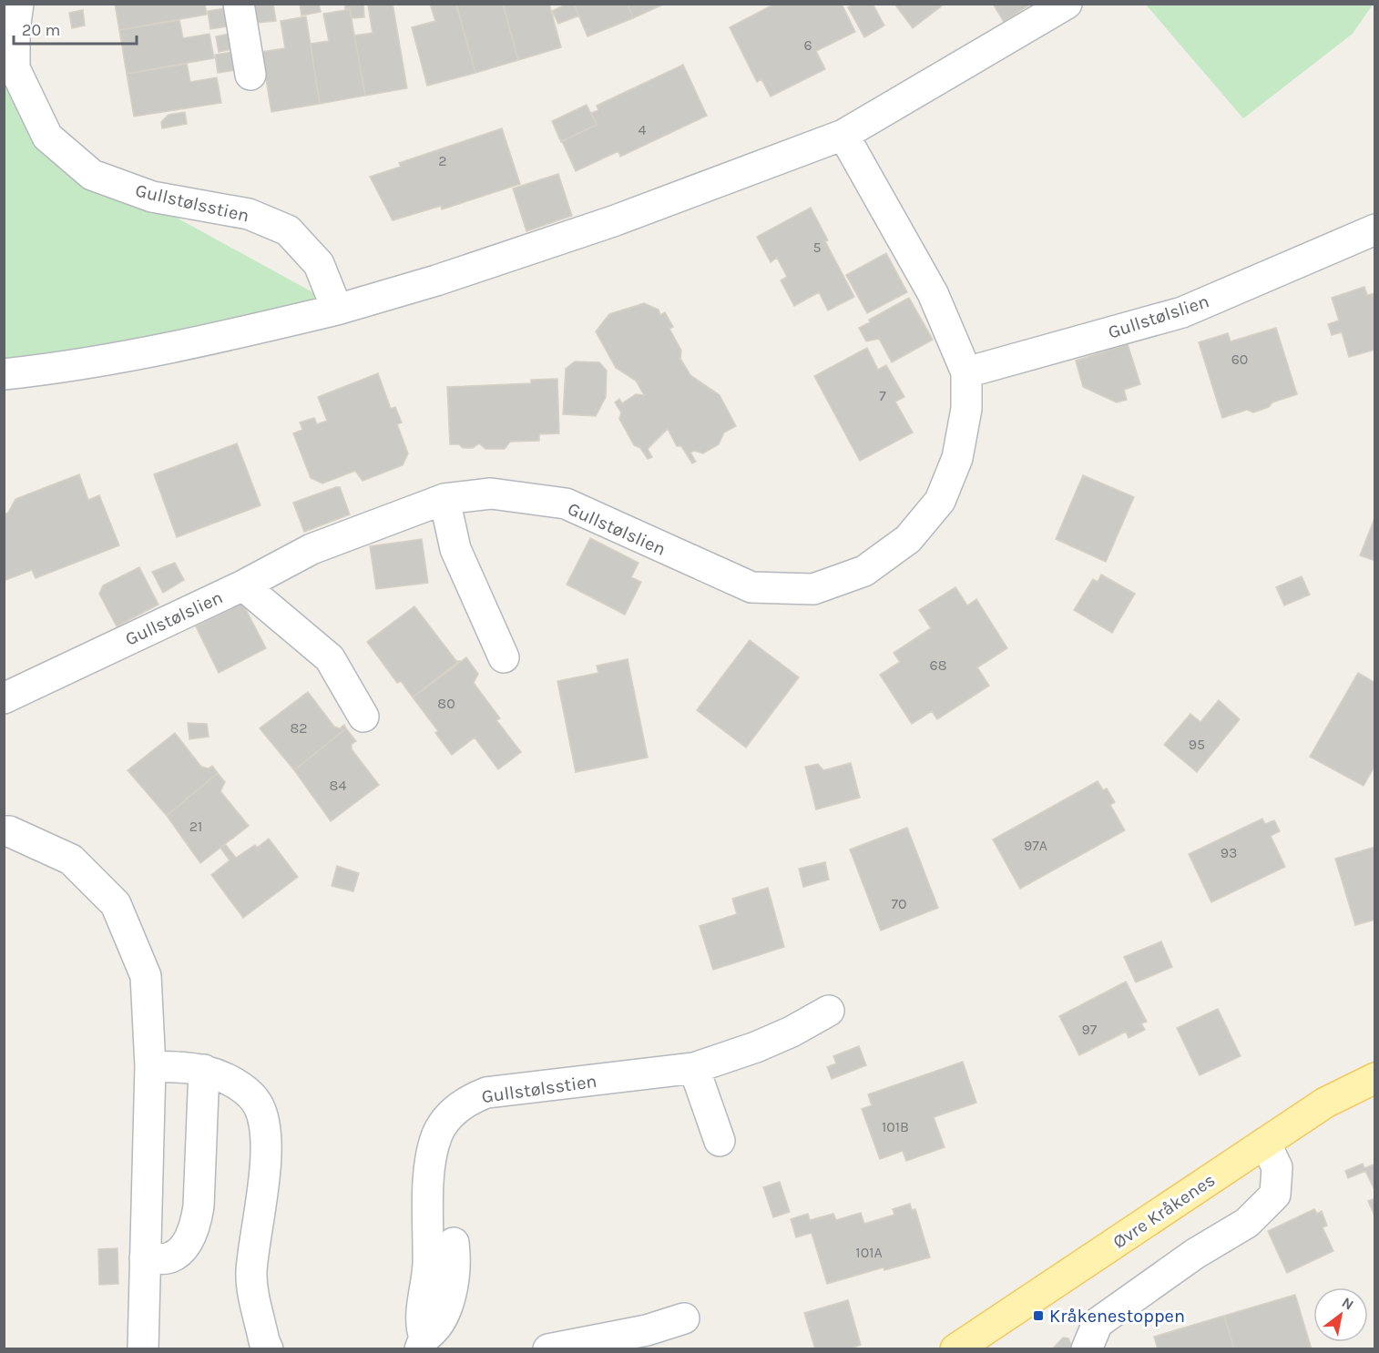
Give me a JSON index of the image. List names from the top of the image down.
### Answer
{
  "streets": {
    "main road": ["Øvre Kråkenes"],
    "street": ["Gullstølsstien", "Gullstølslien"]
  },
  "places": {
    "transit": ["Kråkenestoppen"]
  },
  "house_numbers": [
    "6",
    "4",
    "2",
    "5",
    "60",
    "7",
    "68",
    "80",
    "82",
    "95",
    "84",
    "21",
    "97A",
    "93",
    "70",
    "97",
    "101B",
    "101A"
  ],
  "scale_bar": "20 m",
  "north": "top right"
}
